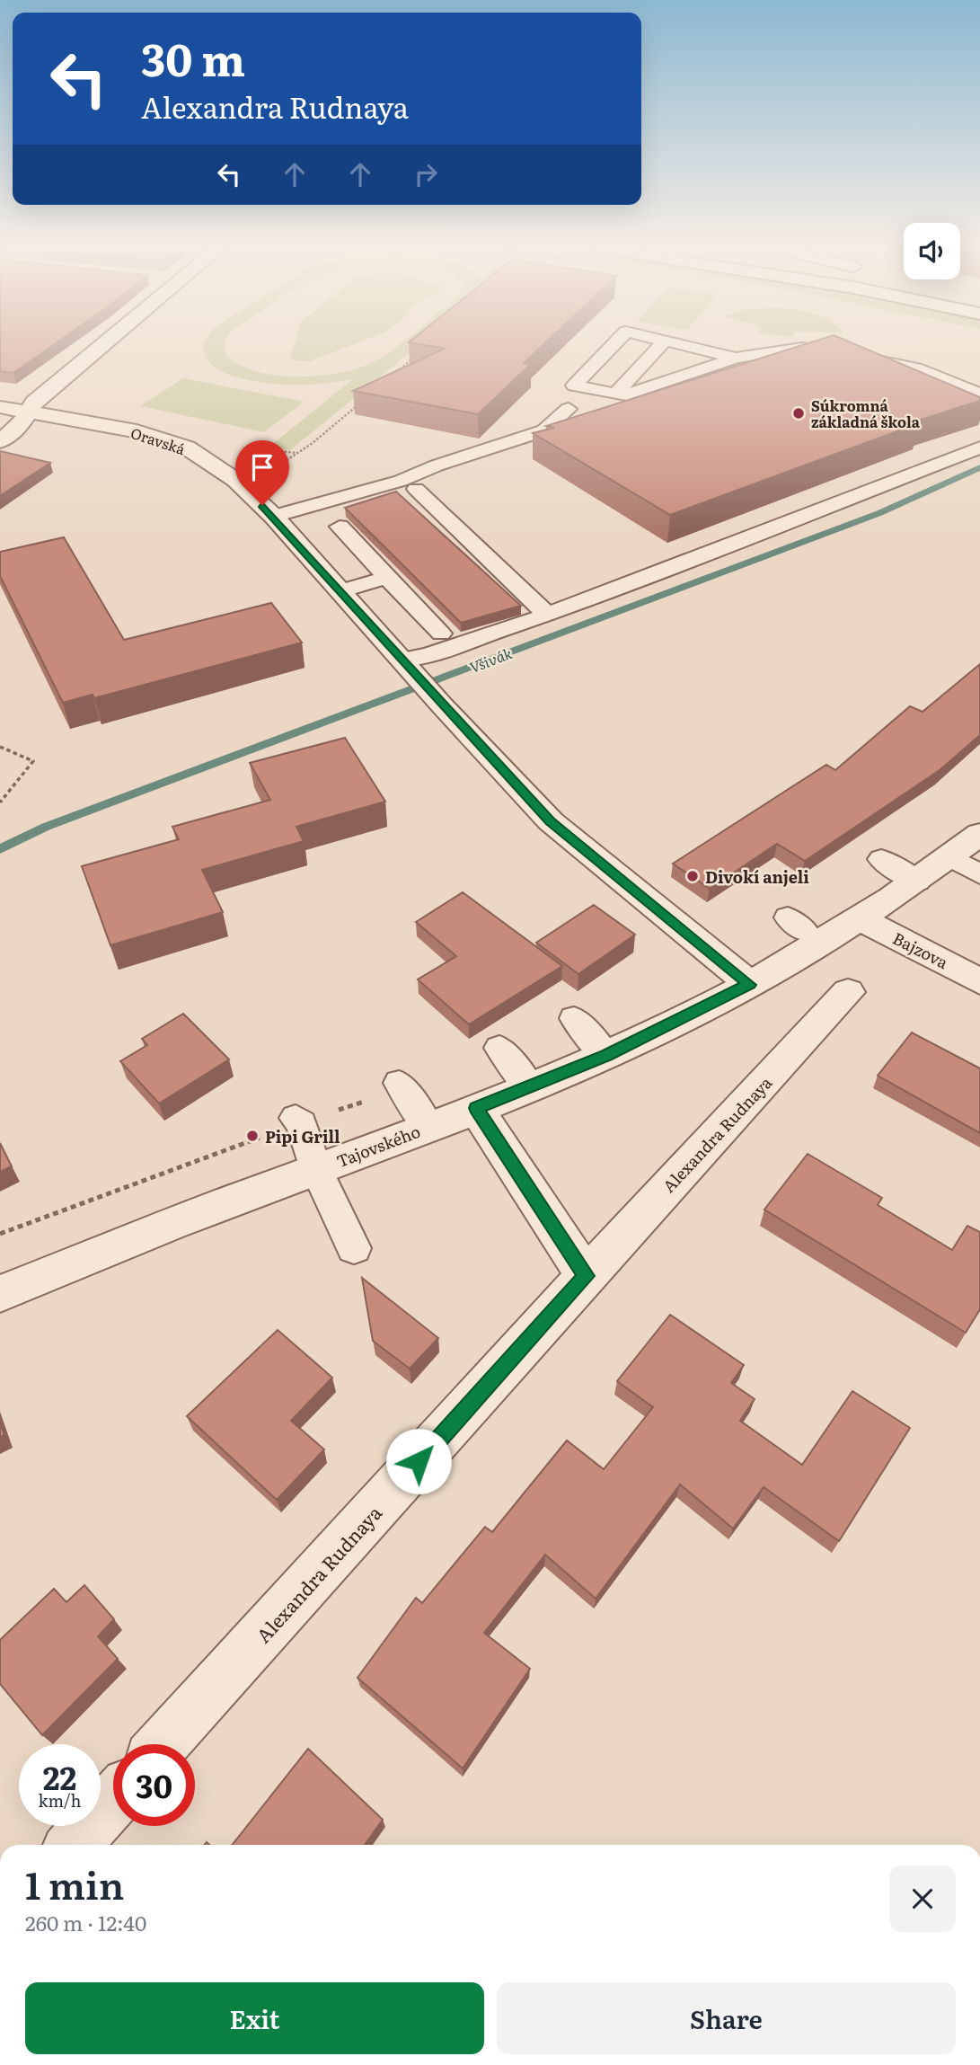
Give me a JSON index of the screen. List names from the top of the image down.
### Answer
{
  "streets": {
    "street": [
      "Oravská",
      "Bajzova",
      "Alexandra Rudnaya",
      "Tajovského"
    ]
  },
  "crossings": [
    ["Oravská", "Tajovského"]
  ],
  "water": ["Všivák"],
  "places": ["Súkromná základná škola", "Divokí anjeli", "Pipi Grill"],
  "page": {
    "turn": ["30 m", "Alexandra Rudnaya"],
    "speed": "22 km/h",
    "limit": "30",
    "heading": ["1 min", "260 m · 12:40"],
    "buttons": ["Exit", "Share"]
  }
}
